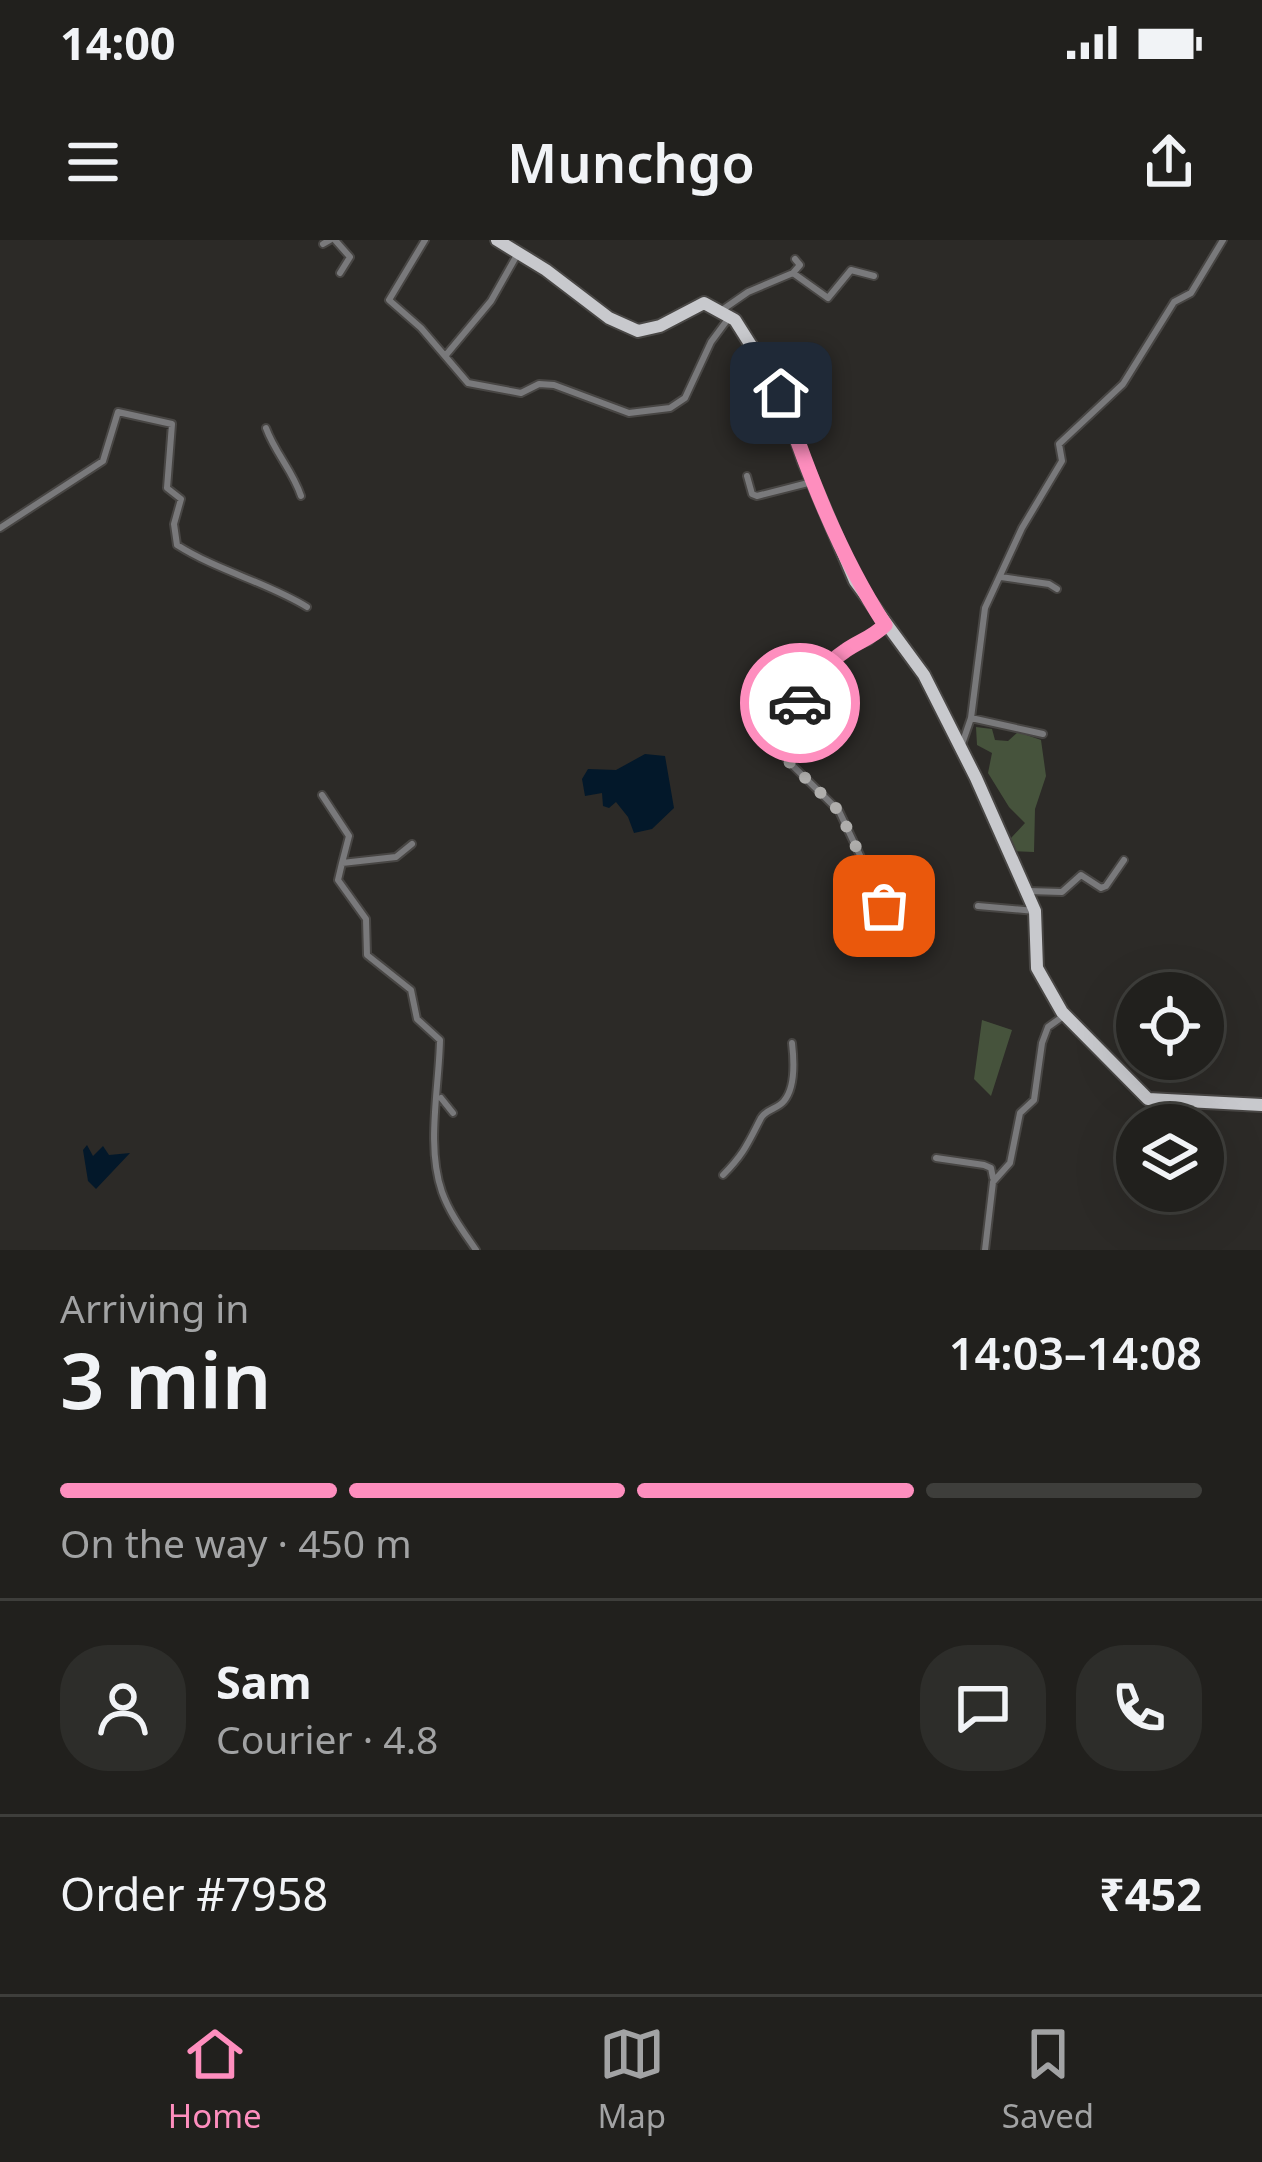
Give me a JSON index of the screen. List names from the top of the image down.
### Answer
{
  "page": {
    "status": "14:00",
    "header": "Munchgo",
    "heading": ["3 min", "Arriving in", "14:03–14:08"],
    "panel": [
      "Sam",
      "Courier · 4.8",
      "Order #7958",
      "₹452"
    ],
    "bar": "On the way · 450 m",
    "tabs": ["Home", "Map", "Saved"]
  }
}
